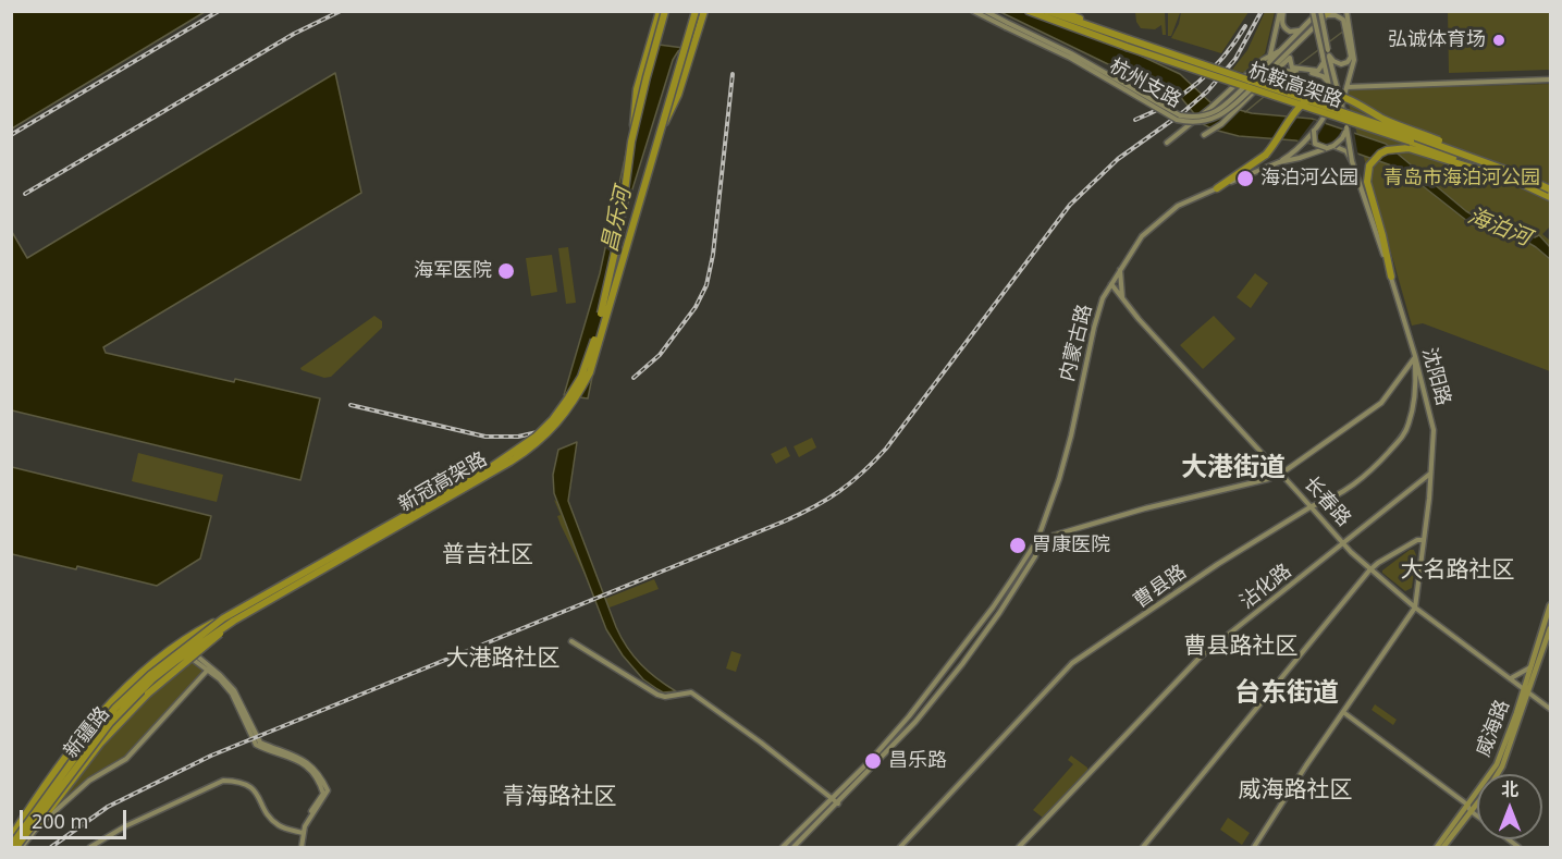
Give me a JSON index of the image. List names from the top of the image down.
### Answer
{
  "streets": {
    "highway": ["杭鞍高架路", "新冠高架路"],
    "main road": [
      "杭州支路",
      "内蒙古路",
      "沈阳路",
      "长春路",
      "曹县路",
      "沾化路",
      "威海路",
      "新疆路"
    ]
  },
  "crossings": [
    ["杭州支路", "沈阳路"],
    ["内蒙古路", "长春路"],
    ["沈阳路", "长春路"],
    ["沈阳路", "曹县路"],
    ["沈阳路", "沾化路"],
    ["长春路", "曹县路"],
    ["长春路", "沾化路"],
    ["长春路", "威海路"]
  ],
  "districts": [
    "大港街道",
    "普吉社区",
    "大名路社区",
    "曹县路社区",
    "大港路社区",
    "台东街道",
    "威海路社区",
    "青海路社区"
  ],
  "water": ["昌乐河", "海泊河"],
  "parks": ["青岛市海泊河公园"],
  "places": [
    "弘诚体育场",
    "海泊河公园",
    "海军医院",
    "胃康医院",
    "昌乐路"
  ],
  "scale_bar": "200 m",
  "north": "top"
}
